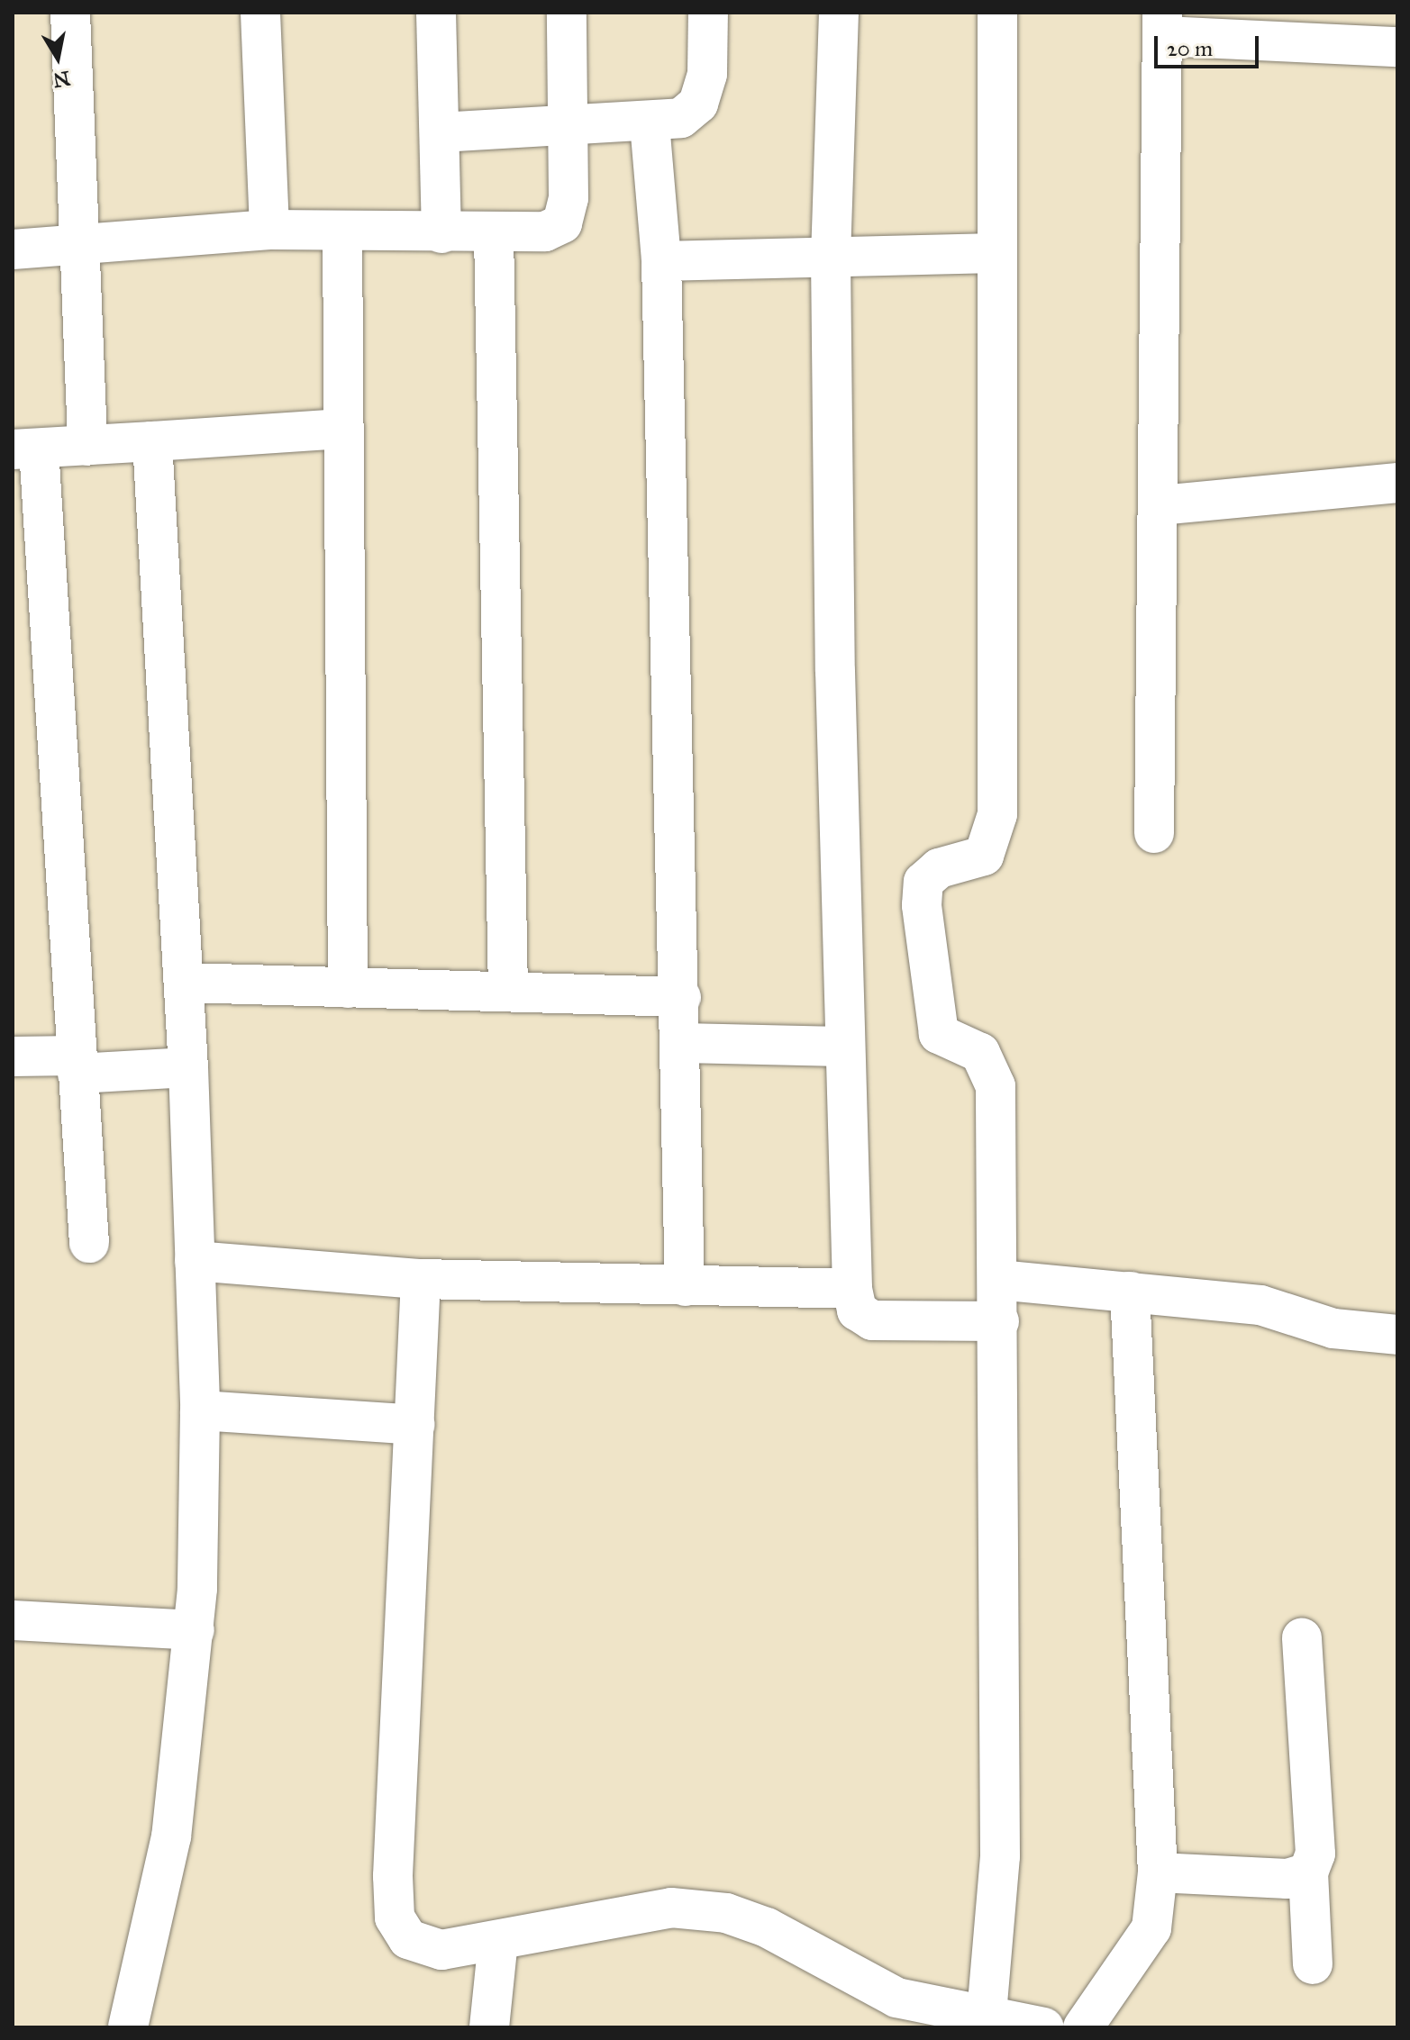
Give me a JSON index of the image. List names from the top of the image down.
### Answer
{
  "scale_bar": "20 m",
  "north": "bottom"
}
